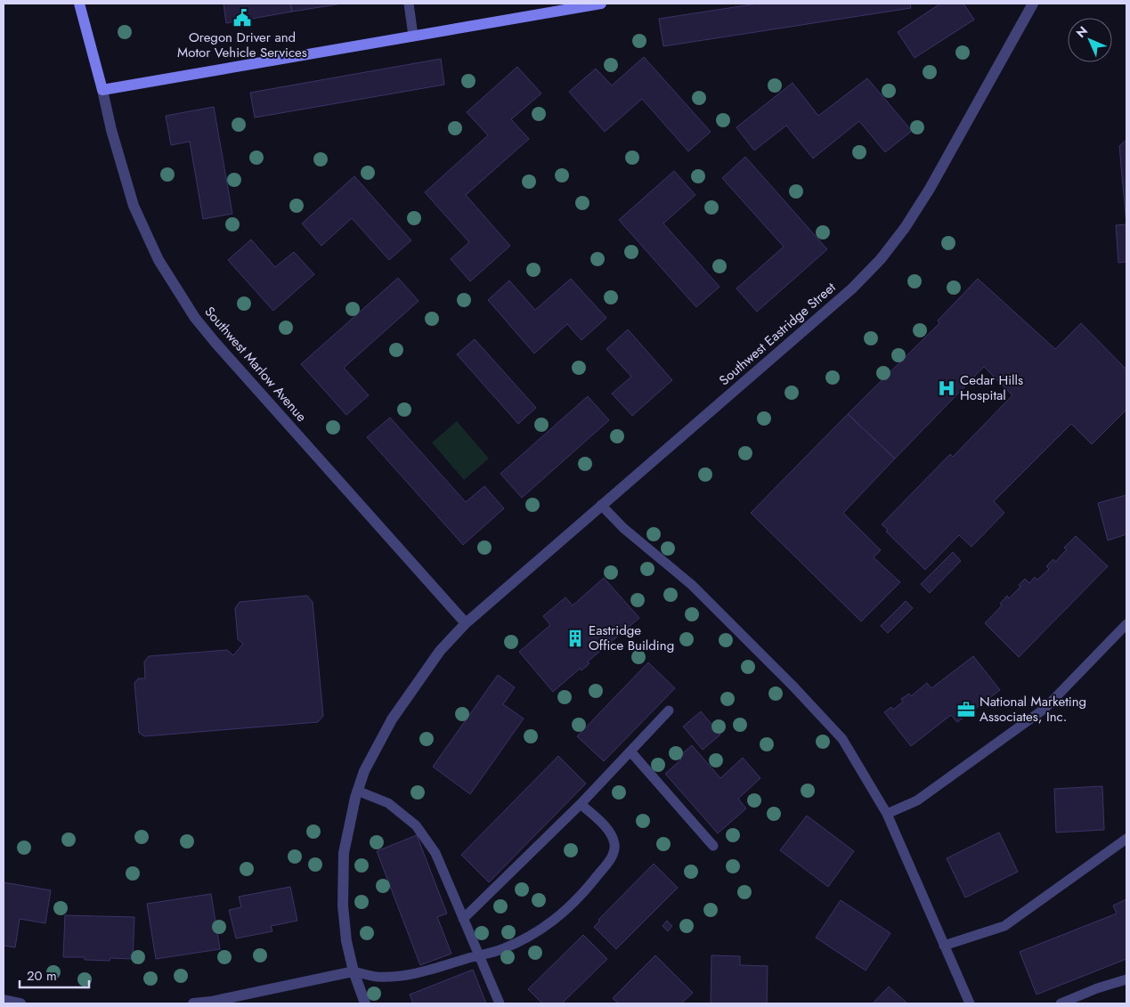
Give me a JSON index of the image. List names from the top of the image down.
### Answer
{
  "streets": {
    "street": ["Southwest Eastridge Street", "Southwest Marlow Avenue"]
  },
  "crossings": [
    ["Southwest Eastridge Street", "Southwest Marlow Avenue"]
  ],
  "places": {
    "public building": ["Oregon Driver and Motor Vehicle Services"],
    "hospital": ["Cedar Hills Hospital"],
    "building": ["Eastridge Office Building"],
    "office": ["National Marketing Associates, Inc."]
  },
  "scale_bar": "20 m",
  "north": "top left"
}
